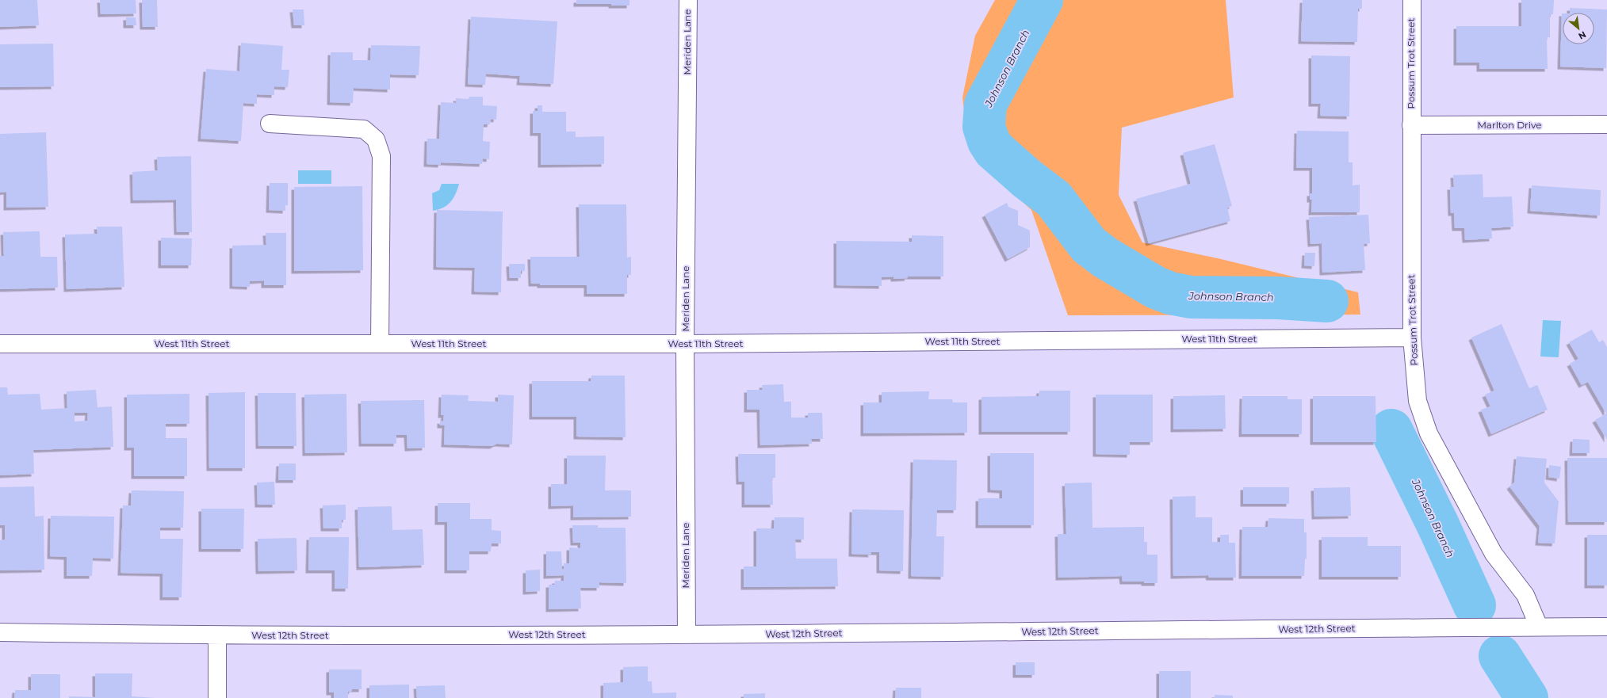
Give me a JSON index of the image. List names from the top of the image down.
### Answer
{
  "streets": {
    "street": [
      "Meriden Lane",
      "Possum Trot Street",
      "Marlton Drive",
      "West 11th Street",
      "West 12th Street"
    ]
  },
  "crossings": [
    ["Meriden Lane", "West 11th Street"],
    ["Meriden Lane", "West 12th Street"],
    ["Possum Trot Street", "Marlton Drive"],
    ["Possum Trot Street", "West 11th Street"],
    ["Possum Trot Street", "West 12th Street"]
  ],
  "water": ["Johnson Branch"],
  "north": "bottom right"
}
